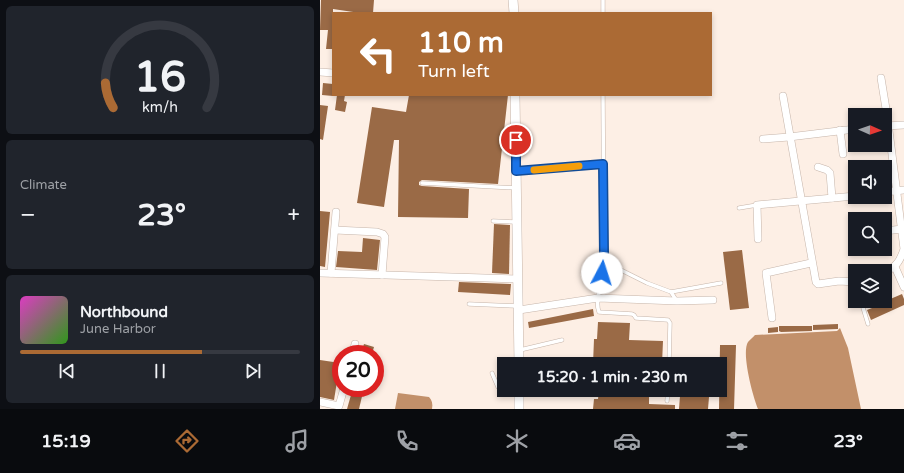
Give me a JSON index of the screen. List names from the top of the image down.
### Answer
{
  "north": "right",
  "page": {
    "turn": ["110 m", "Turn left"],
    "tile": "Climate",
    "heat": ["−", "23°", "+"],
    "song": ["Northbound", "June Harbor"],
    "limit": "20",
    "trip": "15:20 · 1 min · 230 m",
    "tabs": ["15:19", "23°"],
    "gauge": ["16", "km/h"]
  }
}
